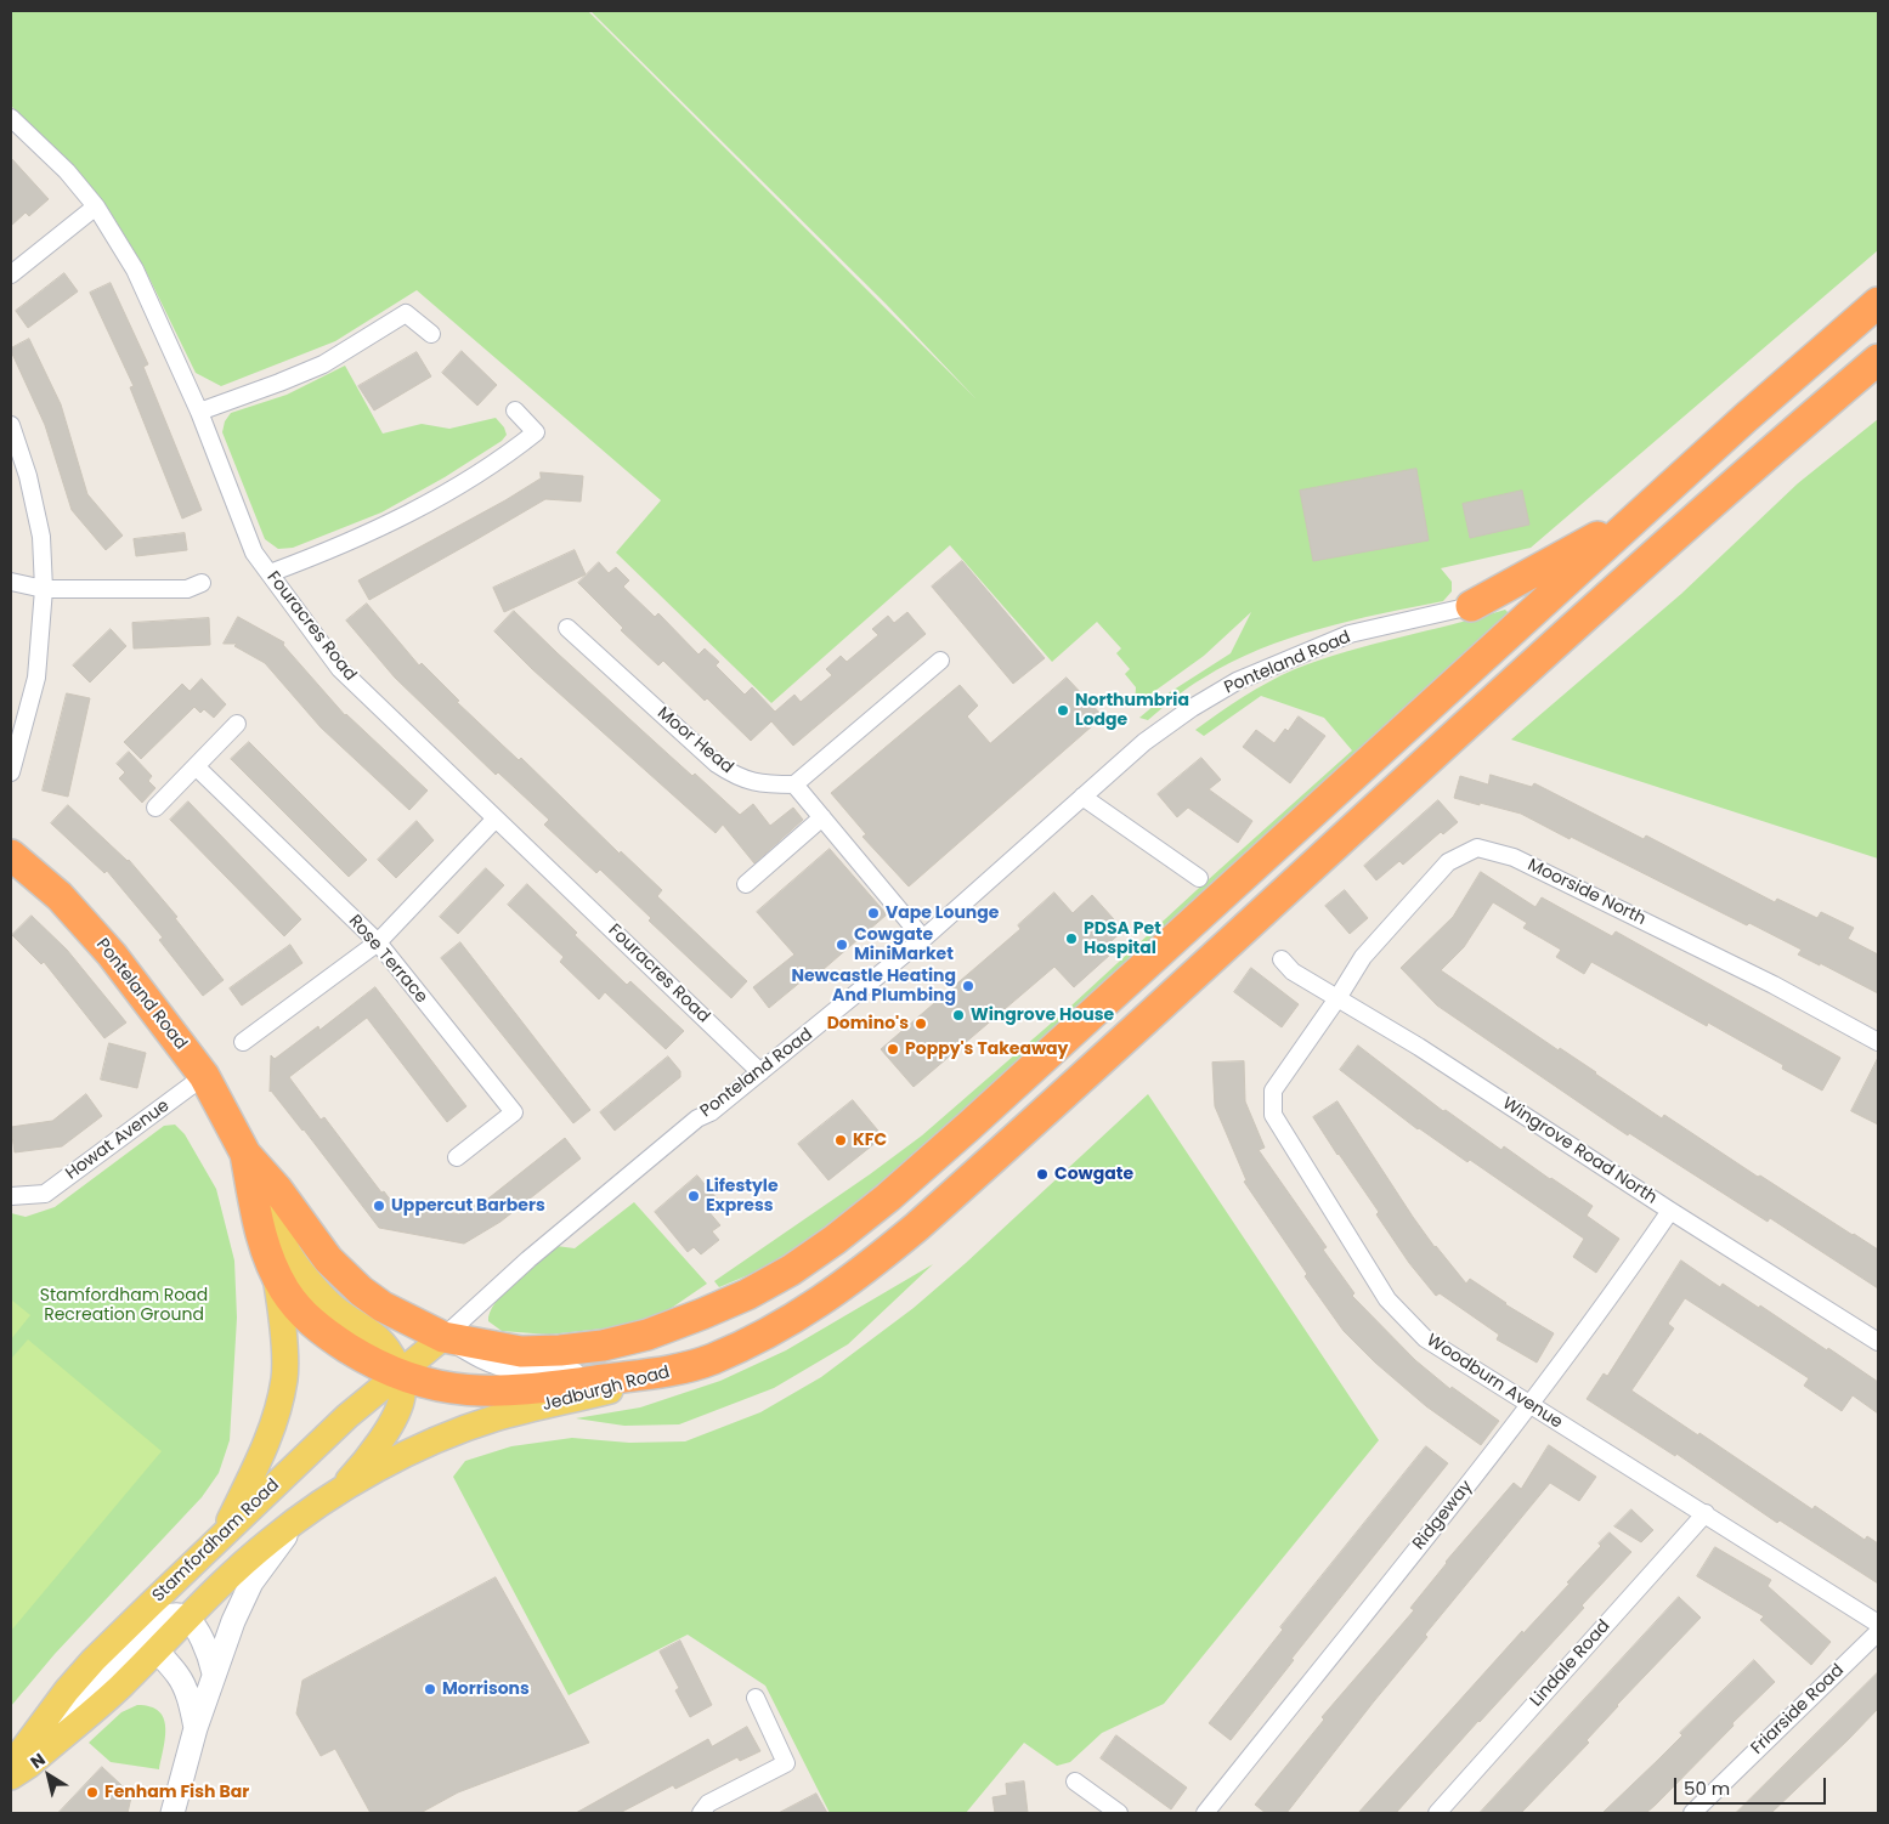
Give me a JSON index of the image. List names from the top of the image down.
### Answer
{
  "streets": {
    "highway": ["Ponteland Road", "Jedburgh Road"],
    "main road": ["Stamfordham Road"],
    "street": [
      "Fouracres Road",
      "Moor Head",
      "Moorside North",
      "Rose Terrace",
      "Howat Avenue",
      "Wingrove Road North",
      "Woodburn Avenue",
      "Ridgeway",
      "Lindale Road",
      "Friarside Road"
    ]
  },
  "crossings": [
    ["Fouracres Road", "Ponteland Road"],
    ["Ponteland Road", "Howat Avenue"],
    ["Ponteland Road", "Jedburgh Road"],
    ["Ponteland Road", "Stamfordham Road"],
    ["Moorside North", "Wingrove Road North"],
    ["Moorside North", "Woodburn Avenue"],
    ["Wingrove Road North", "Woodburn Avenue"],
    ["Wingrove Road North", "Ridgeway"],
    ["Woodburn Avenue", "Ridgeway"],
    ["Woodburn Avenue", "Lindale Road"],
    ["Jedburgh Road", "Stamfordham Road"]
  ],
  "parks": ["Stamfordham Road Recreation Ground"],
  "places": [
    "Northumbria Lodge",
    "Vape Lounge",
    "PDSA Pet Hospital",
    "Cowgate MiniMarket",
    "Newcastle Heating And Plumbing",
    "Wingrove House",
    "Domino's",
    "Poppy's Takeaway",
    "KFC",
    "Cowgate",
    "Lifestyle Express",
    "Uppercut Barbers",
    "Morrisons",
    "Fenham Fish Bar"
  ],
  "scale_bar": "50 m",
  "north": "top left"
}
